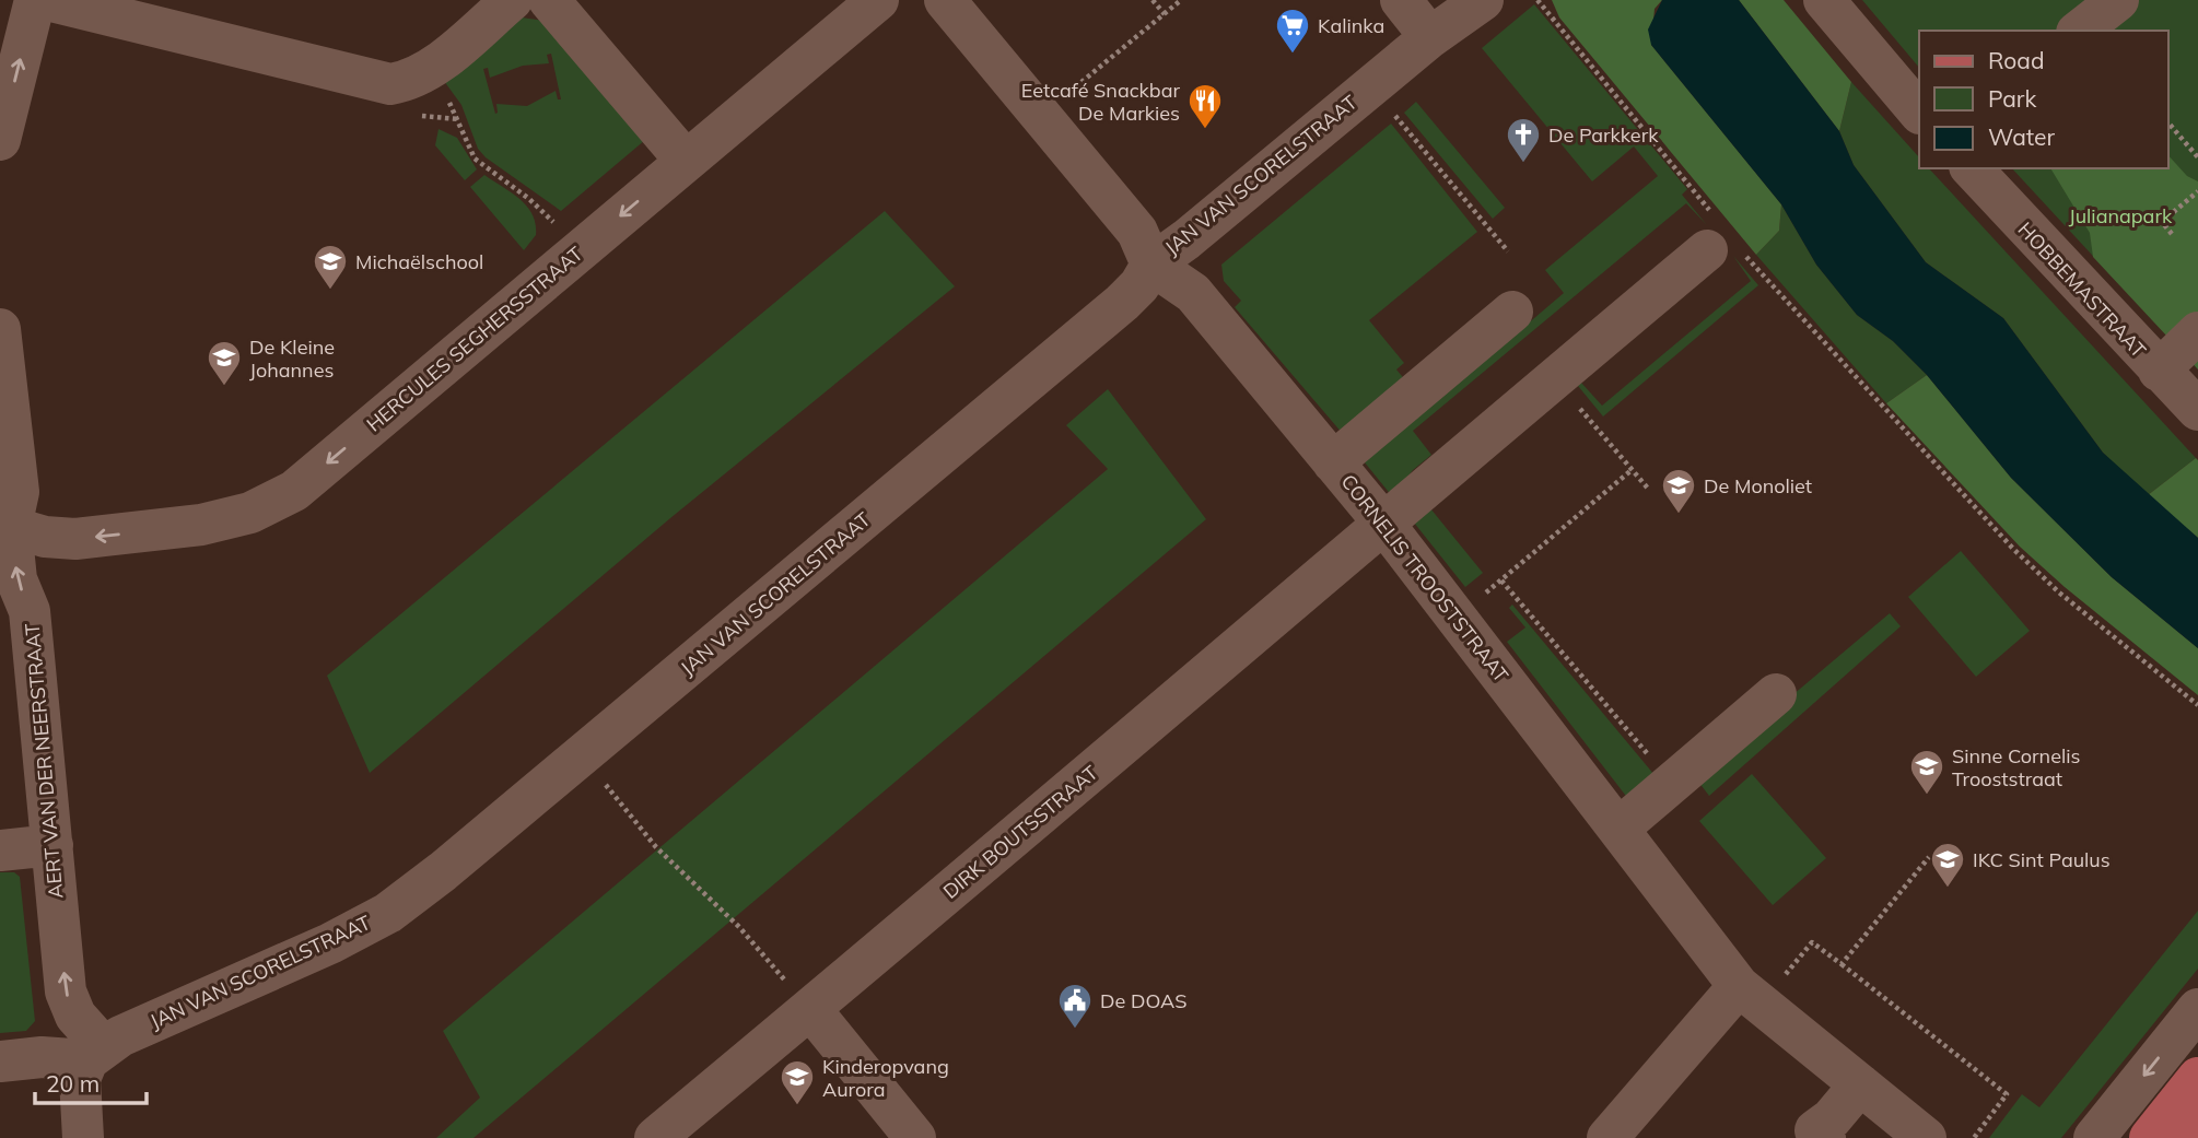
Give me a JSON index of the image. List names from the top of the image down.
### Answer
{
  "streets": {
    "street": [
      "JAN VAN SCORELSTRAAT",
      "HOBBEMASTRAAT",
      "HERCULES SEGHERSSTRAAT",
      "CORNELIS TROOSTSTRAAT",
      "AERT VAN DER NEERSTRAAT",
      "DIRK BOUTSSTRAAT"
    ]
  },
  "crossings": [
    ["JAN VAN SCORELSTRAAT", "CORNELIS TROOSTSTRAAT"],
    ["JAN VAN SCORELSTRAAT", "AERT VAN DER NEERSTRAAT"],
    ["HERCULES SEGHERSSTRAAT", "AERT VAN DER NEERSTRAAT"],
    ["CORNELIS TROOSTSTRAAT", "DIRK BOUTSSTRAAT"]
  ],
  "one_way": ["HERCULES SEGHERSSTRAAT", "AERT VAN DER NEERSTRAAT"],
  "parks": ["Julianapark"],
  "places": {
    "supermarket": ["Kalinka"],
    "restaurant": ["Eetcafé Snackbar De Markies"],
    "church": ["De Parkkerk"],
    "school or university": [
      "Michaëlschool",
      "De Kleine Johannes",
      "De Monoliet",
      "Sinne Cornelis Trooststraat",
      "IKC Sint Paulus",
      "Kinderopvang Aurora"
    ],
    "public building": ["De DOAS"]
  },
  "legend": ["Road", "Park", "Water"],
  "scale_bar": "20 m"
}
